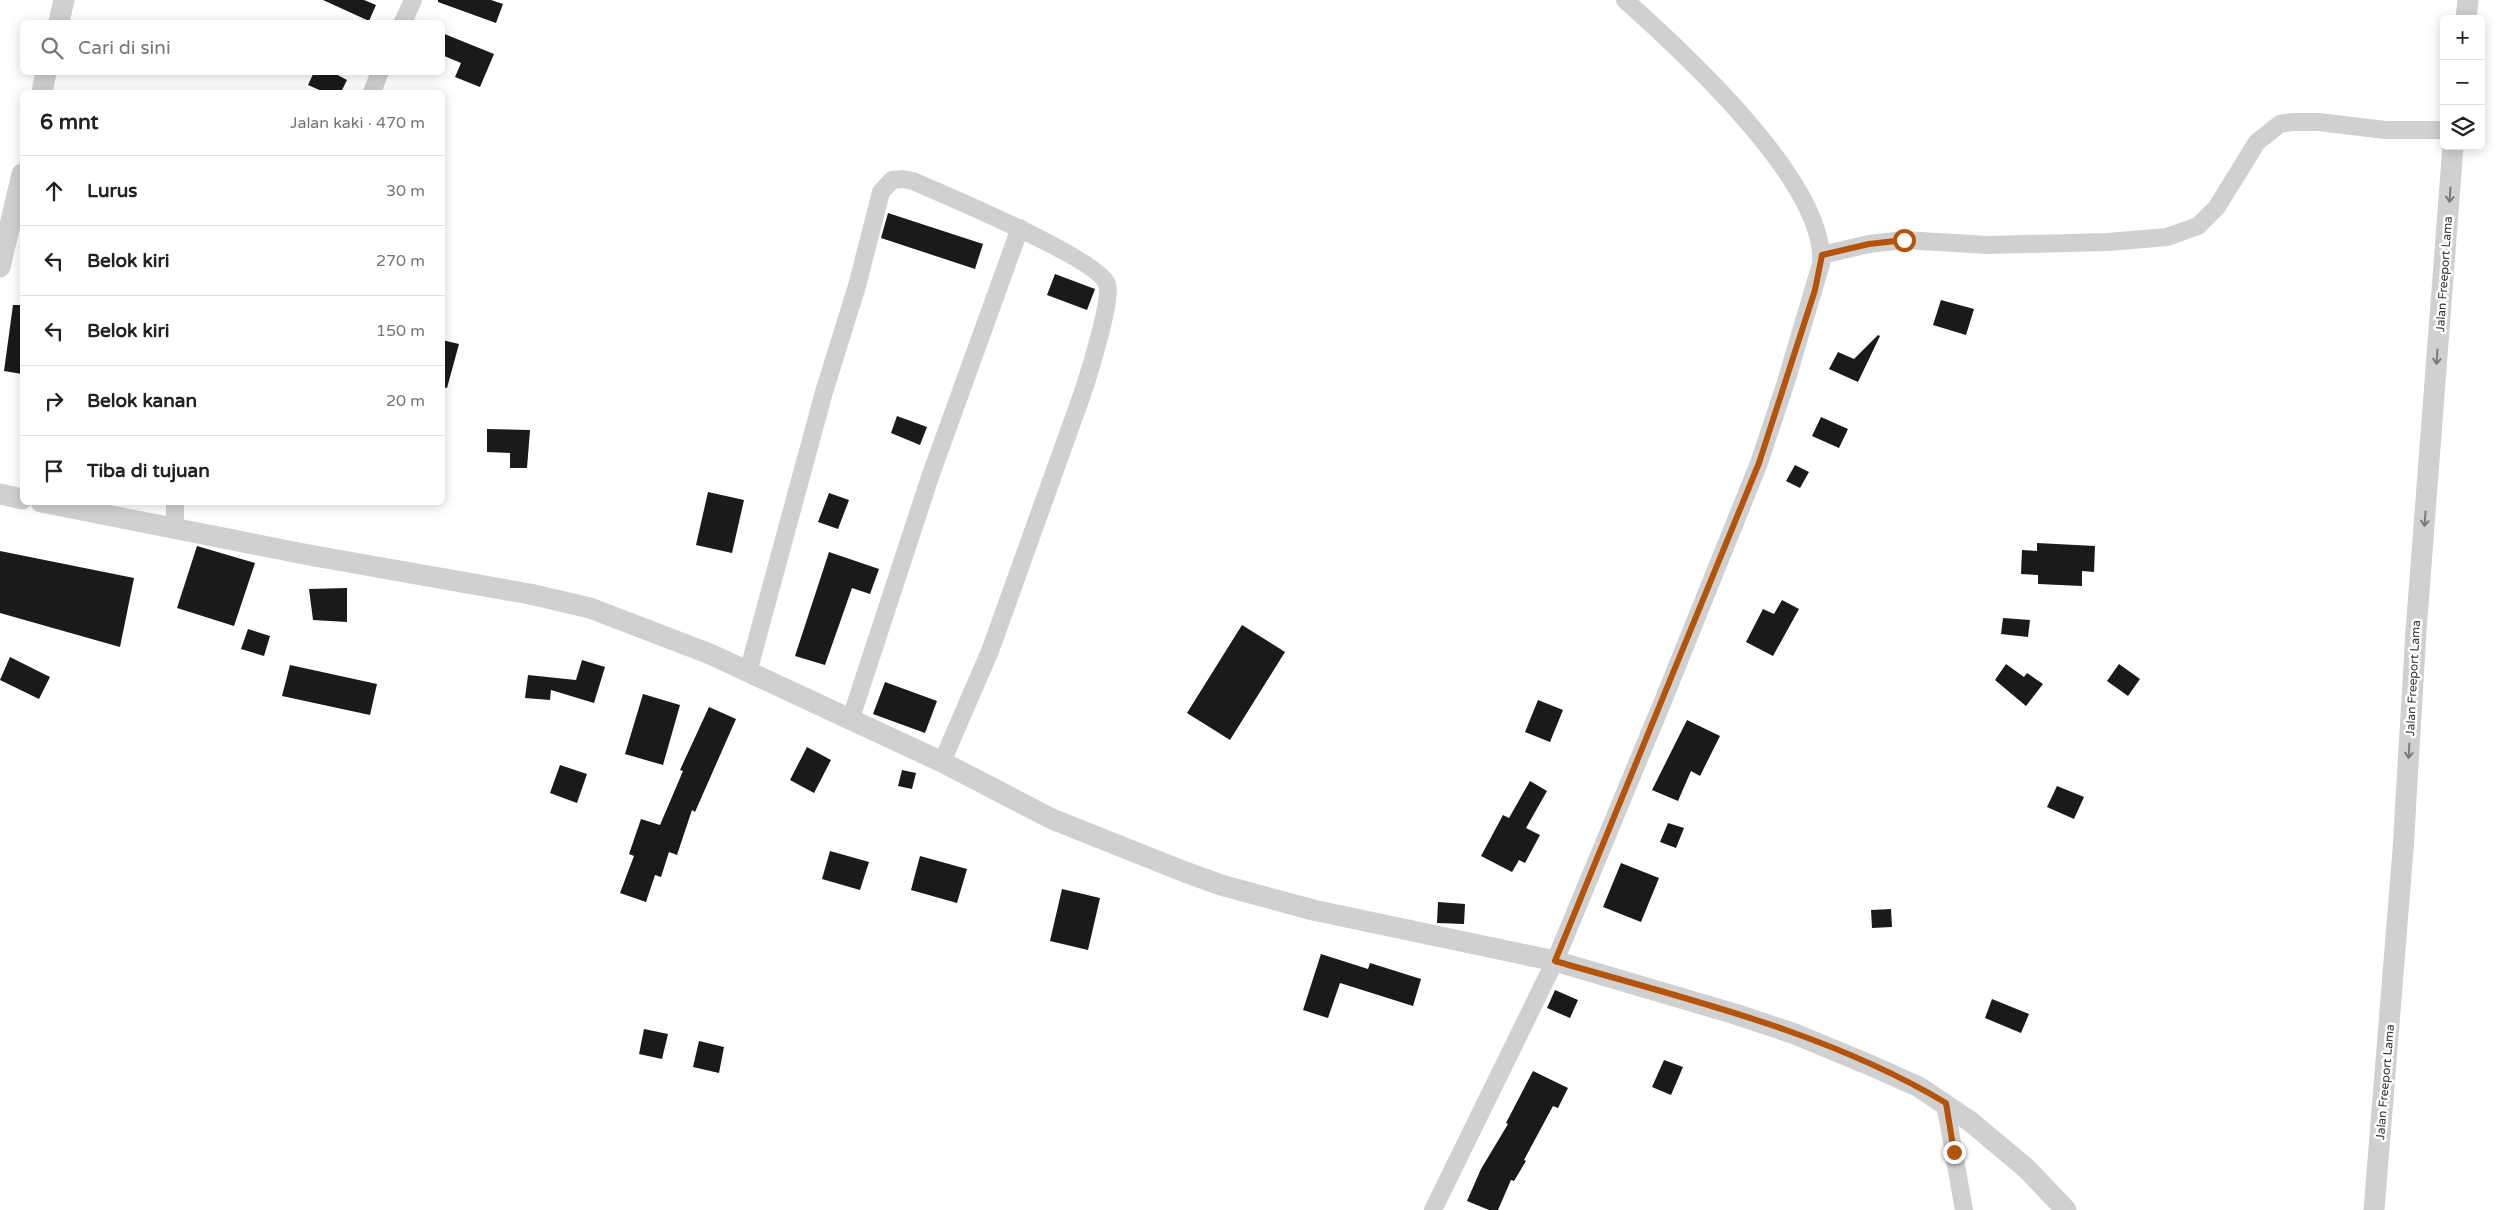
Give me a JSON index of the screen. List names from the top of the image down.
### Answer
{
  "streets": {
    "street": ["Jalan Freeport Lama"]
  },
  "one_way": ["Jalan Freeport Lama"],
  "page": {
    "map_buttons": ["+", "−"],
    "search": "Cari di sini",
    "heading": ["6 mnt", "Jalan kaki · 470 m"],
    "list": [
      ["Lurus", "30 m"],
      ["Belok kiri", "270 m"],
      ["Belok kiri", "150 m"],
      ["Belok kanan", "20 m"],
      "Tiba di tujuan"
    ]
  }
}
